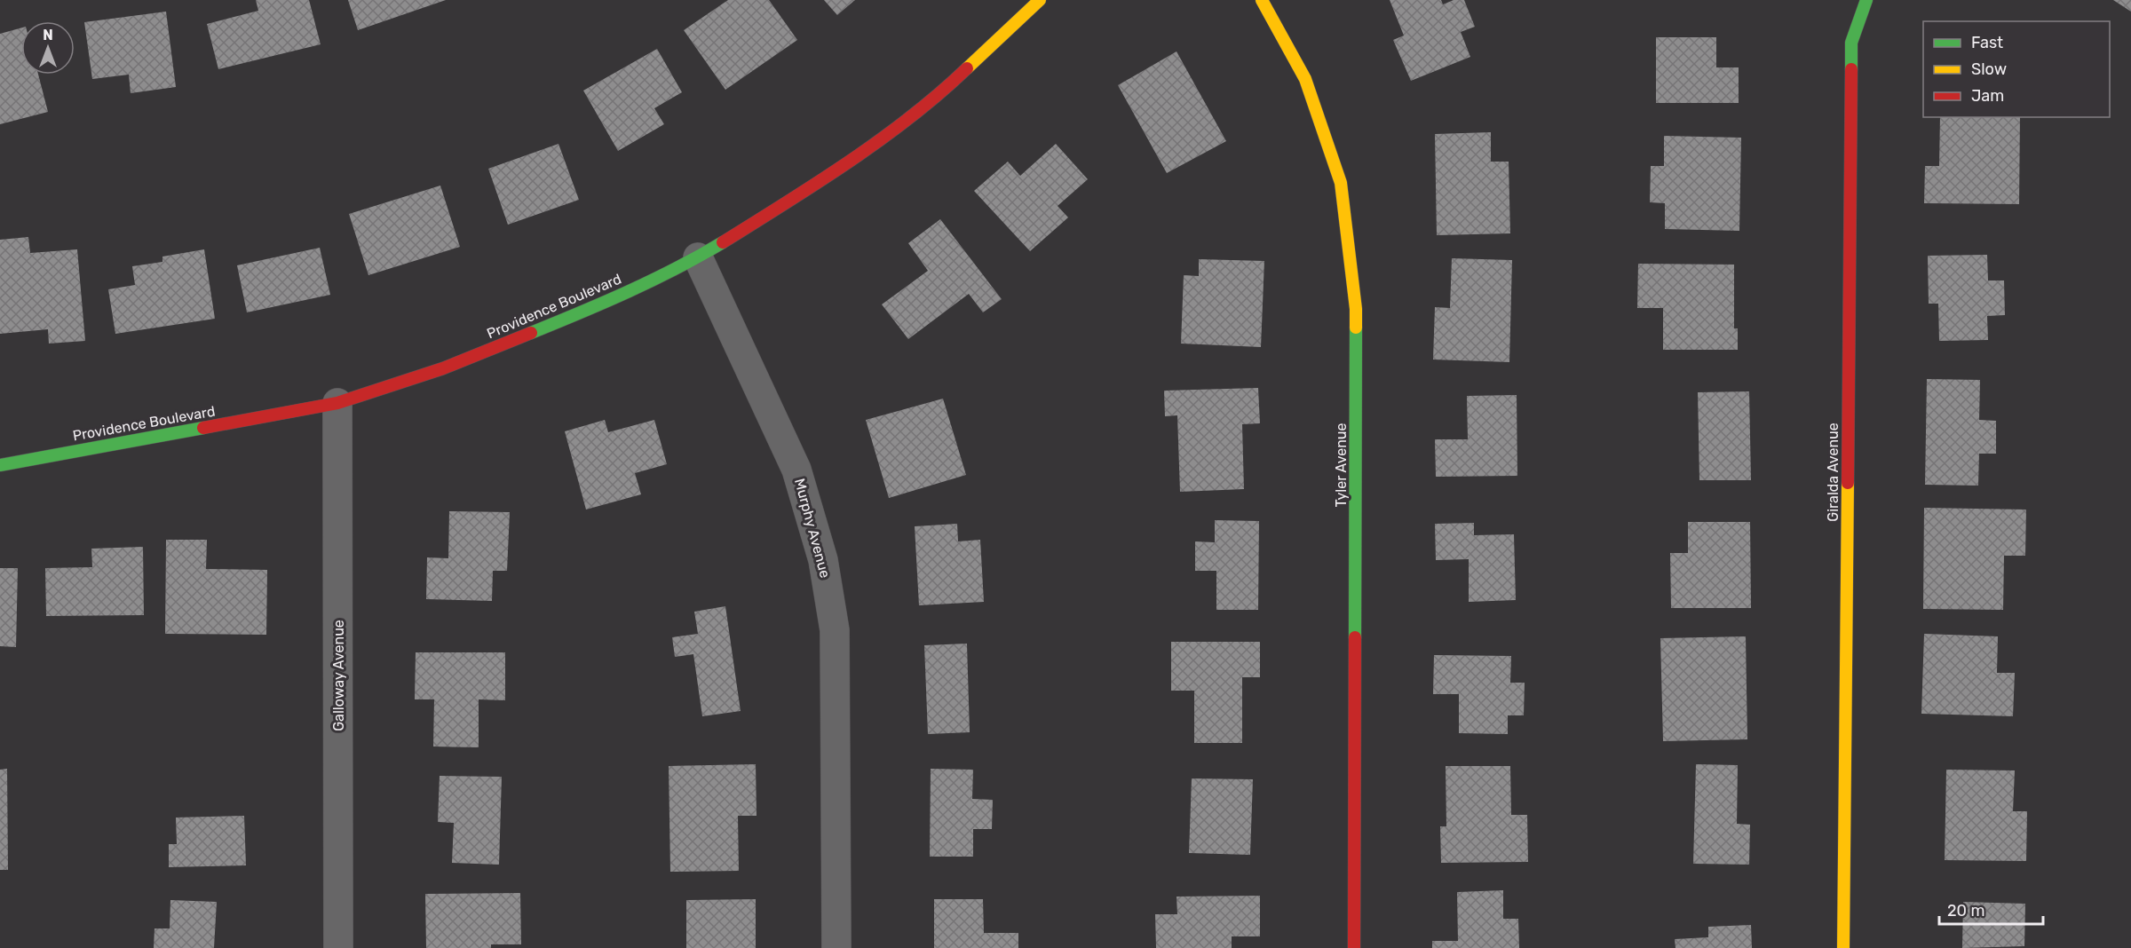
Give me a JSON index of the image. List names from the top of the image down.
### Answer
{
  "streets": {
    "street": [
      "Providence Boulevard",
      "Tyler Avenue",
      "Giralda Avenue",
      "Murphy Avenue",
      "Galloway Avenue"
    ]
  },
  "crossings": [
    ["Providence Boulevard", "Murphy Avenue"],
    ["Providence Boulevard", "Galloway Avenue"]
  ],
  "legend": ["Fast", "Slow", "Jam"],
  "scale_bar": "20 m",
  "north": "top"
}
